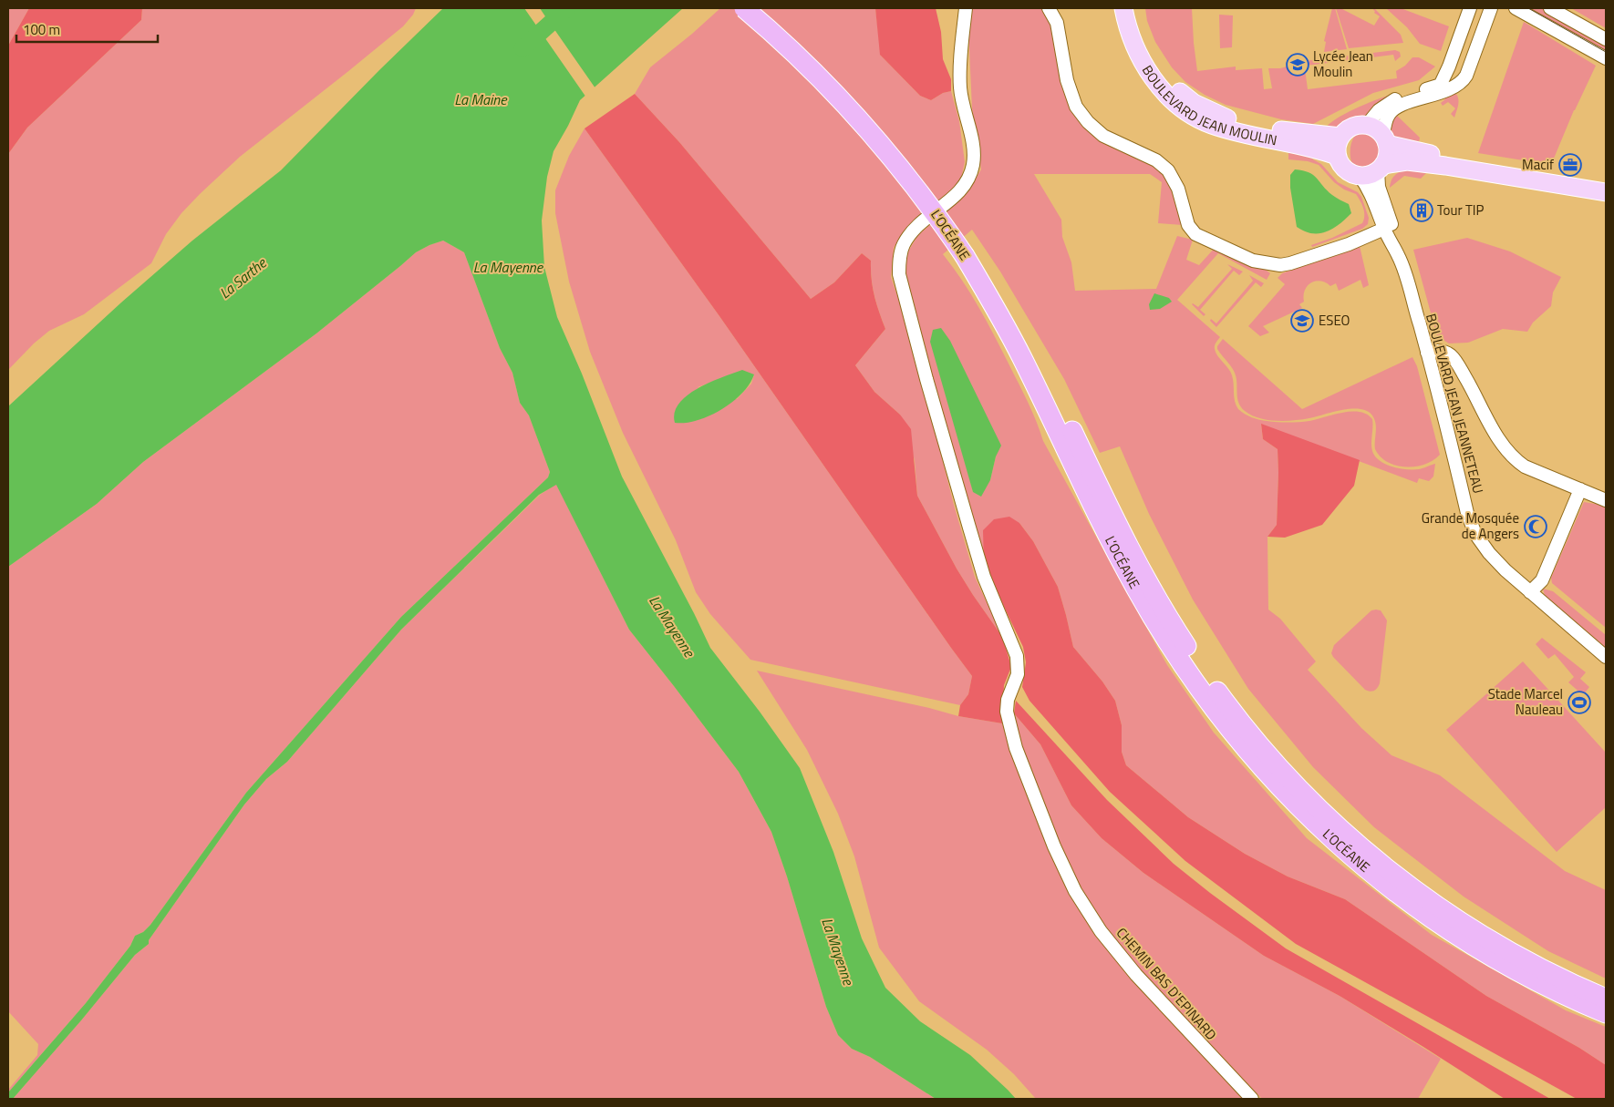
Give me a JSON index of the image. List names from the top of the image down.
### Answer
{
  "streets": {
    "highway": ["L’OCÉANE"],
    "main road": ["BOULEVARD JEAN MOULIN"],
    "street": ["BOULEVARD JEAN JEANNETEAU", "CHEMIN BAS D'EPINARD"]
  },
  "crossings": [
    ["BOULEVARD JEAN MOULIN", "BOULEVARD JEAN JEANNETEAU"]
  ],
  "water": ["La Maine", "La Mayenne", "La Sarthe"],
  "places": {
    "school or university": ["Lycée Jean Moulin", "ESEO"],
    "office": ["Macif"],
    "building": ["Tour TIP"],
    "mosque": ["Grande Mosquée de Angers"],
    "sports": ["Stade Marcel Nauleau"]
  },
  "scale_bar": "100 m"
}
